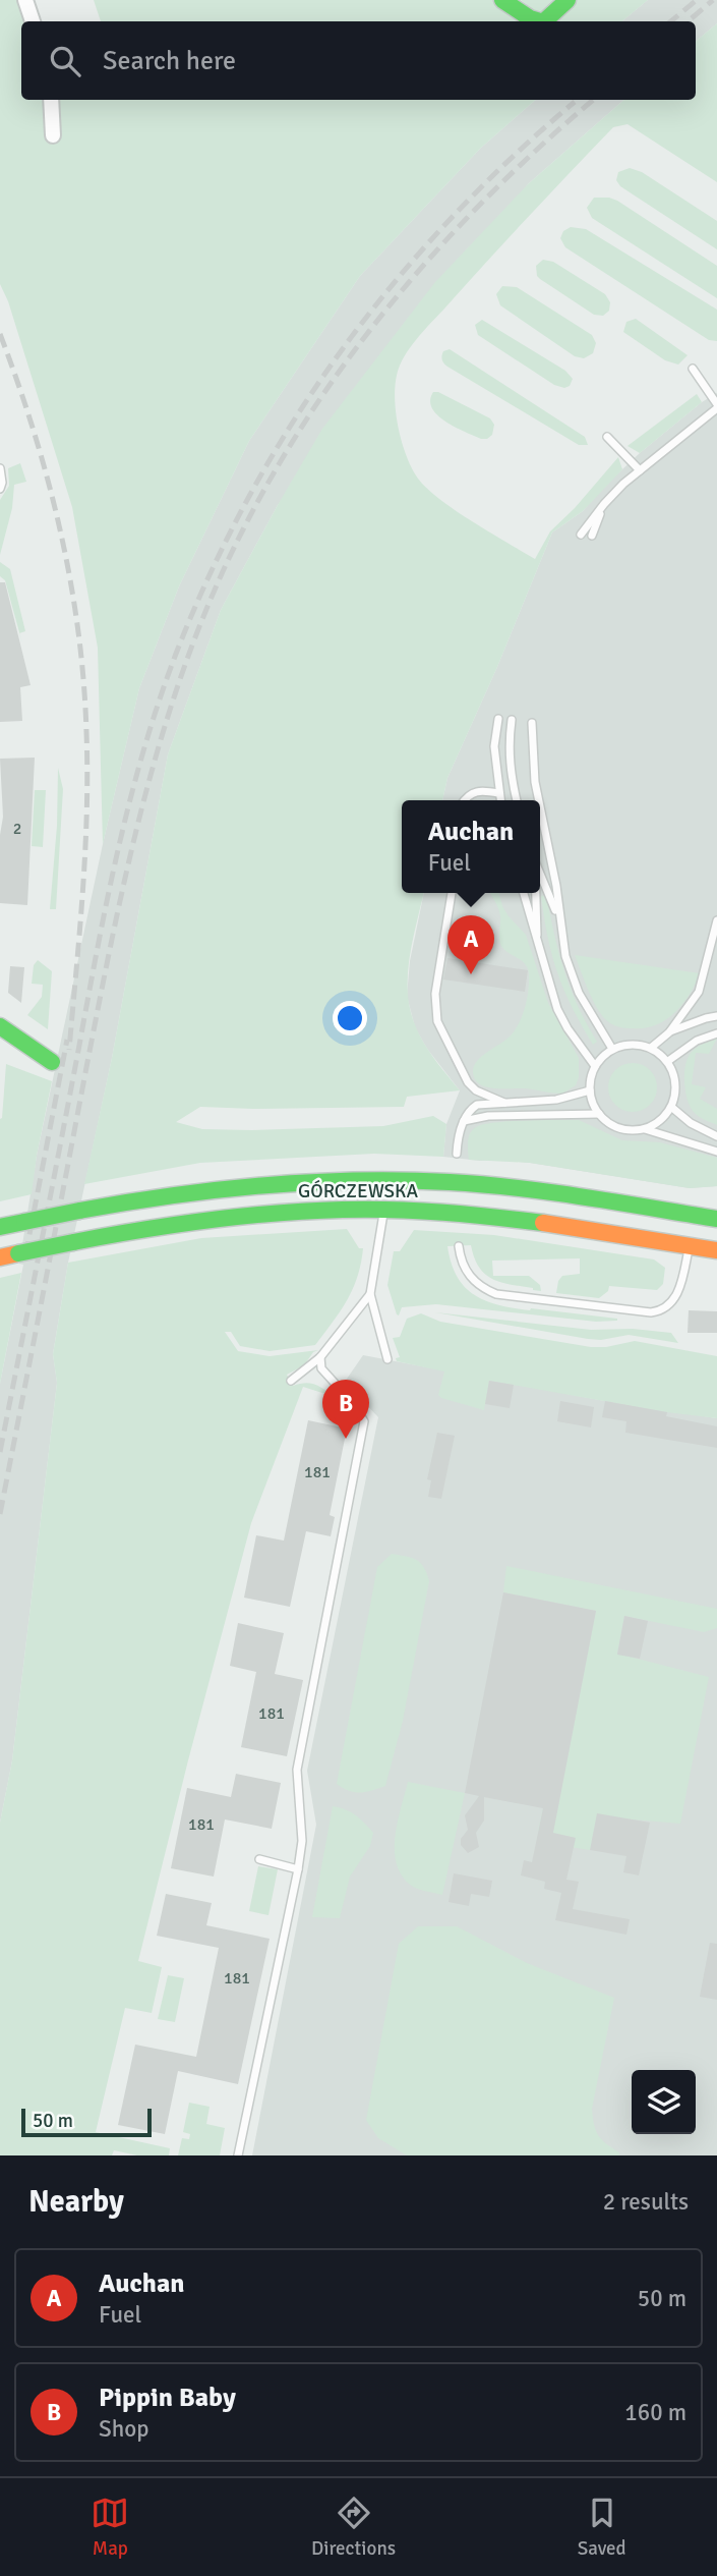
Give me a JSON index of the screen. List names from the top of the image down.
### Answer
{
  "streets": {
    "main road": ["GÓRCZEWSKA"]
  },
  "house_numbers": [
    "2",
    "181",
    "181",
    "181",
    "181"
  ],
  "scale_bar": "50 m",
  "page": {
    "search": "Search here",
    "popup": ["Auchan", "Fuel"],
    "pins": ["A", "B"],
    "scale": "50 m",
    "heading": ["Nearby", "2 results"],
    "list": [
      {
        "mark": "A",
        "name": "Auchan",
        "note": "Fuel",
        "value": "50 m"
      },
      {
        "mark": "B",
        "name": "Pippin Baby",
        "note": "Shop",
        "value": "160 m"
      }
    ],
    "nav": ["Map", "Directions", "Saved"]
  }
}
